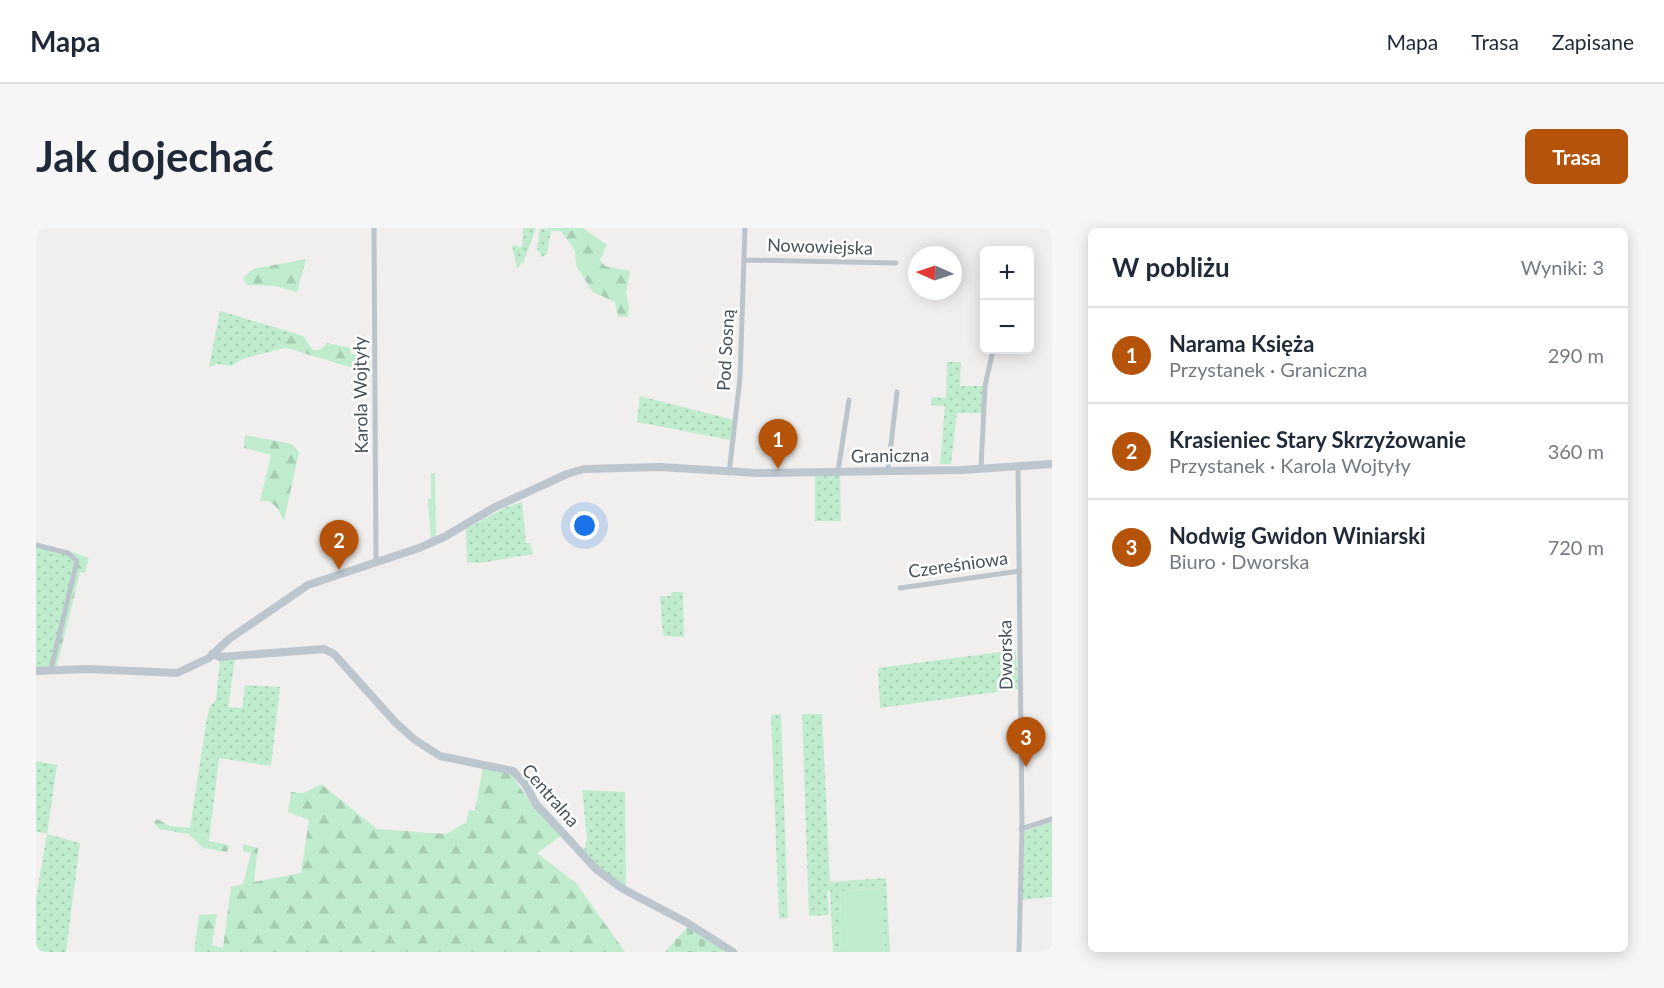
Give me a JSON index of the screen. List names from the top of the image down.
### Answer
{
  "streets": {
    "street": [
      "Nowowiejska",
      "Pod Sosną",
      "Karola Wojtyły",
      "Graniczna",
      "Czereśniowa",
      "Dworska",
      "Centralna"
    ]
  },
  "crossings": [
    ["Nowowiejska", "Pod Sosną"],
    ["Pod Sosną", "Graniczna"],
    ["Karola Wojtyły", "Graniczna"],
    ["Graniczna", "Dworska"],
    ["Graniczna", "Centralna"],
    ["Czereśniowa", "Dworska"]
  ],
  "north": "left",
  "page": {
    "header": "Mapa",
    "nav": ["Mapa", "Trasa", "Zapisane"],
    "buttons": "Trasa",
    "title": "Jak dojechać",
    "heading": ["W pobliżu", "Wyniki: 3"],
    "map_buttons": ["+", "−"],
    "list": [
      {
        "mark": "1",
        "name": "Narama Księża",
        "note": "Przystanek · Graniczna",
        "value": "290 m"
      },
      {
        "mark": "2",
        "name": "Krasieniec Stary Skrzyżowanie",
        "note": "Przystanek · Karola Wojtyły",
        "value": "360 m"
      },
      {
        "mark": "3",
        "name": "Nodwig Gwidon Winiarski",
        "note": "Biuro · Dworska",
        "value": "720 m"
      }
    ],
    "pins": ["1", "2", "3"]
  }
}
